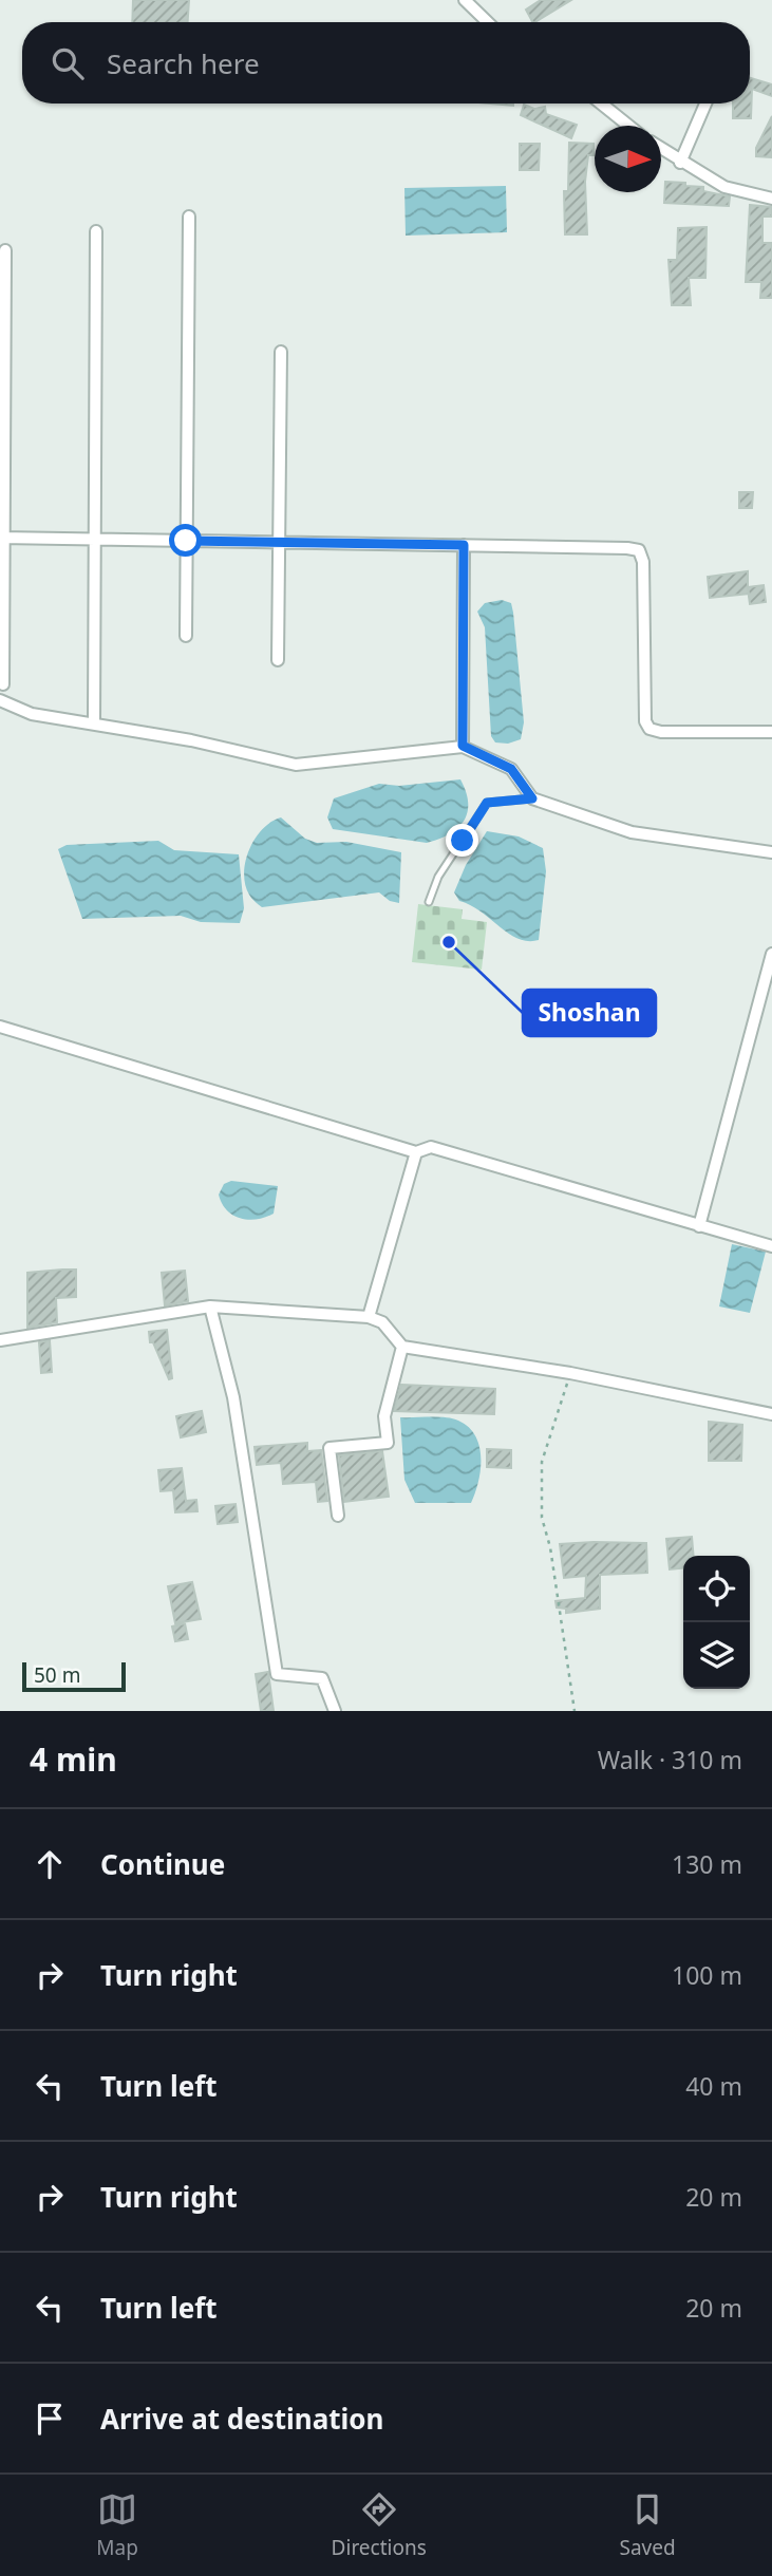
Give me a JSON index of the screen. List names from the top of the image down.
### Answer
{
  "places": ["Shoshan"],
  "scale_bar": "50 m",
  "north": "right",
  "page": {
    "search": "Search here",
    "scale": "50 m",
    "heading": ["4 min", "Walk · 310 m"],
    "list": [
      ["Continue", "130 m"],
      ["Turn right", "100 m"],
      ["Turn left", "40 m"],
      ["Turn right", "20 m"],
      ["Turn left", "20 m"],
      "Arrive at destination"
    ],
    "nav": ["Map", "Directions", "Saved"]
  }
}
